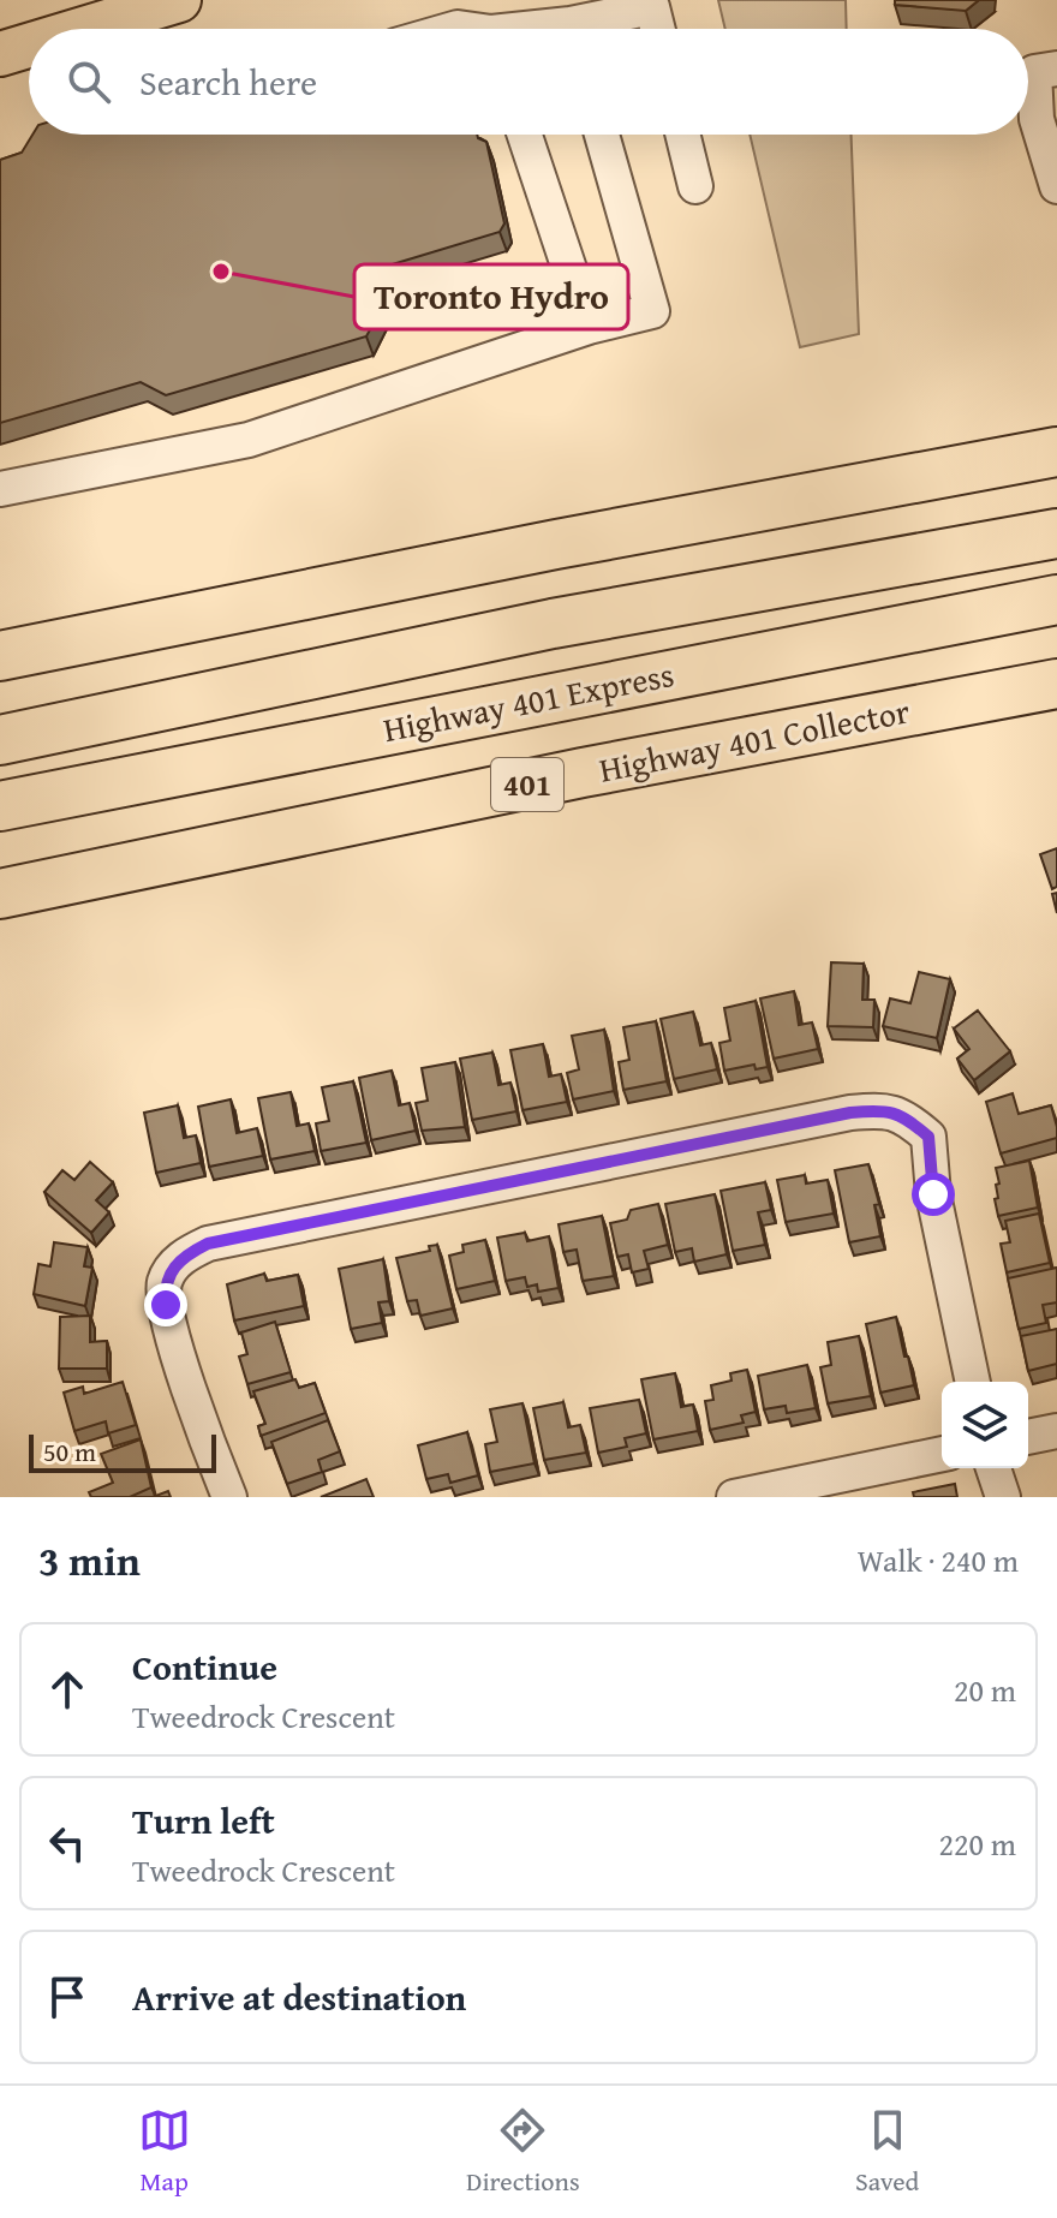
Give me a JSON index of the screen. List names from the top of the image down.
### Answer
{
  "streets": {
    "highway": ["Highway 401 Express", "Highway 401 Collector", "401"]
  },
  "places": ["Toronto Hydro"],
  "scale_bar": "50 m",
  "page": {
    "search": "Search here",
    "scale": "50 m",
    "heading": ["3 min", "Walk · 240 m"],
    "list": [
      ["Continue", "Tweedrock Crescent", "20 m"],
      ["Turn left", "Tweedrock Crescent", "220 m"],
      "Arrive at destination"
    ],
    "nav": ["Map", "Directions", "Saved"]
  }
}
